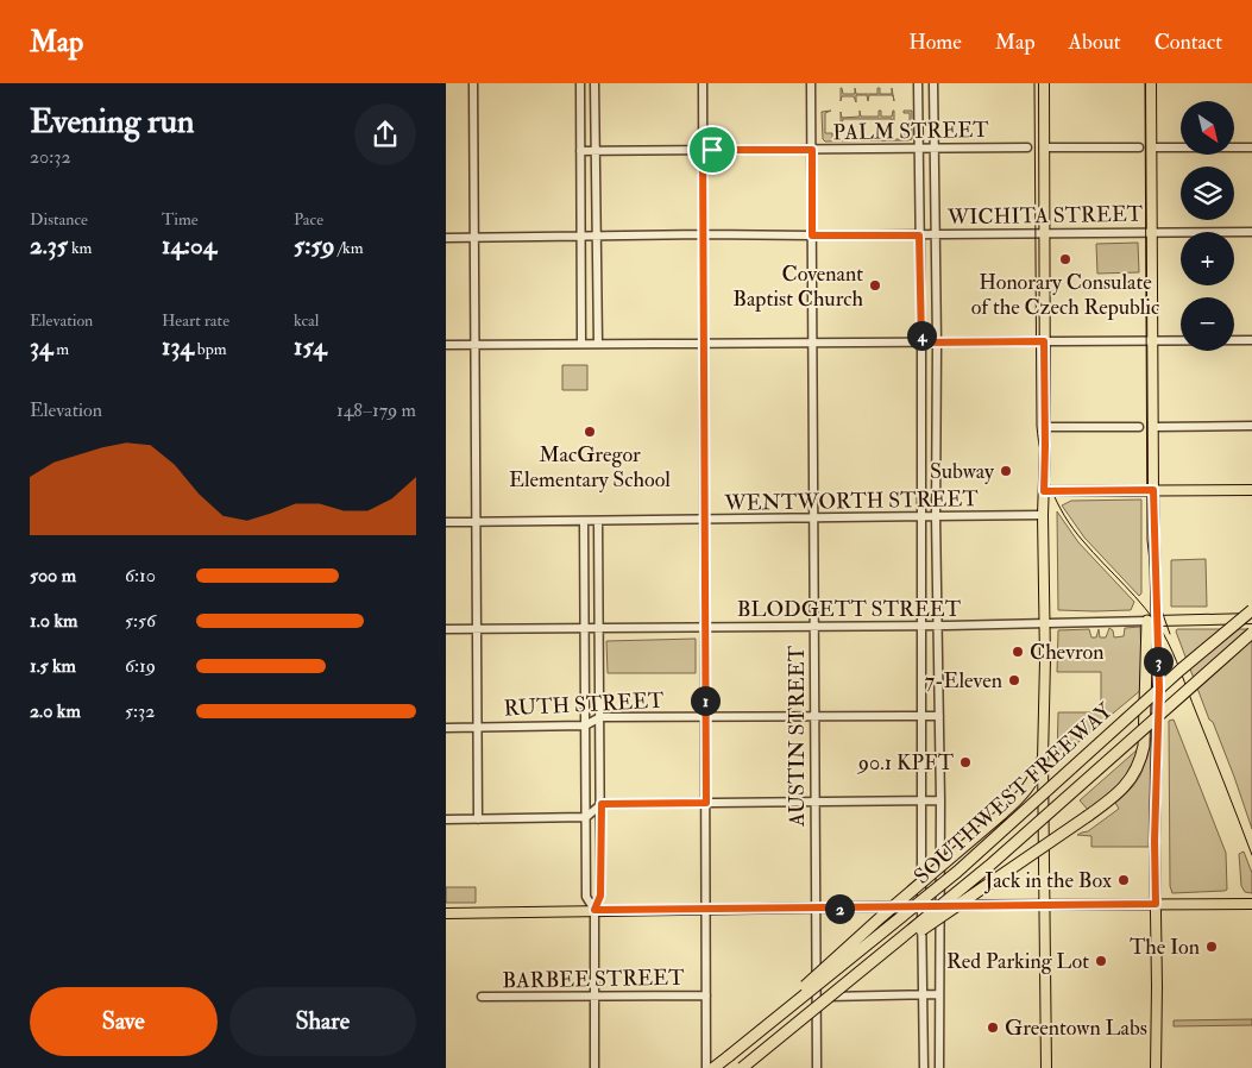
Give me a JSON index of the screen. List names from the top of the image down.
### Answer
{
  "streets": {
    "highway": ["SOUTHWEST FREEWAY"],
    "main road": ["BLODGETT STREET"],
    "street": [
      "PALM STREET",
      "WICHITA STREET",
      "WENTWORTH STREET",
      "RUTH STREET",
      "AUSTIN STREET",
      "BARBEE STREET"
    ]
  },
  "crossings": [
    ["PALM STREET", "AUSTIN STREET"],
    ["WICHITA STREET", "AUSTIN STREET"],
    ["WENTWORTH STREET", "AUSTIN STREET"],
    ["BLODGETT STREET", "AUSTIN STREET"],
    ["RUTH STREET", "AUSTIN STREET"]
  ],
  "places": [
    "Honorary Consulate of the Czech Republic",
    "Covenant Baptist Church",
    "MacGregor Elementary School",
    "Subway",
    "Chevron",
    "7-Eleven",
    "90.1 KPFT",
    "Jack in the Box",
    "The Ion",
    "Red Parking Lot",
    "Greentown Labs"
  ],
  "north": "bottom right",
  "page": {
    "header": "Map",
    "nav": [
      "Home",
      "Map",
      "About",
      "Contact"
    ],
    "heading": ["Evening run", "20:32"],
    "map_buttons": ["+", "−"],
    "stats": [
      ["Distance", "2.35 km"],
      ["Time", "14:04"],
      ["Pace", "5:59 /km"],
      ["Elevation", "34 m"],
      ["Heart rate", "134 bpm"],
      ["kcal", "154"]
    ],
    "pins": [
      "4",
      "3",
      "1",
      "2"
    ],
    "chart": ["Elevation", "148–179 m"],
    "list": [
      {
        "name": "500 m",
        "note": "6:10"
      },
      {
        "name": "1.0 km",
        "note": "5:56"
      },
      {
        "name": "1.5 km",
        "note": "6:19"
      },
      {
        "name": "2.0 km",
        "note": "5:32"
      }
    ],
    "buttons": ["Save", "Share"]
  }
}
